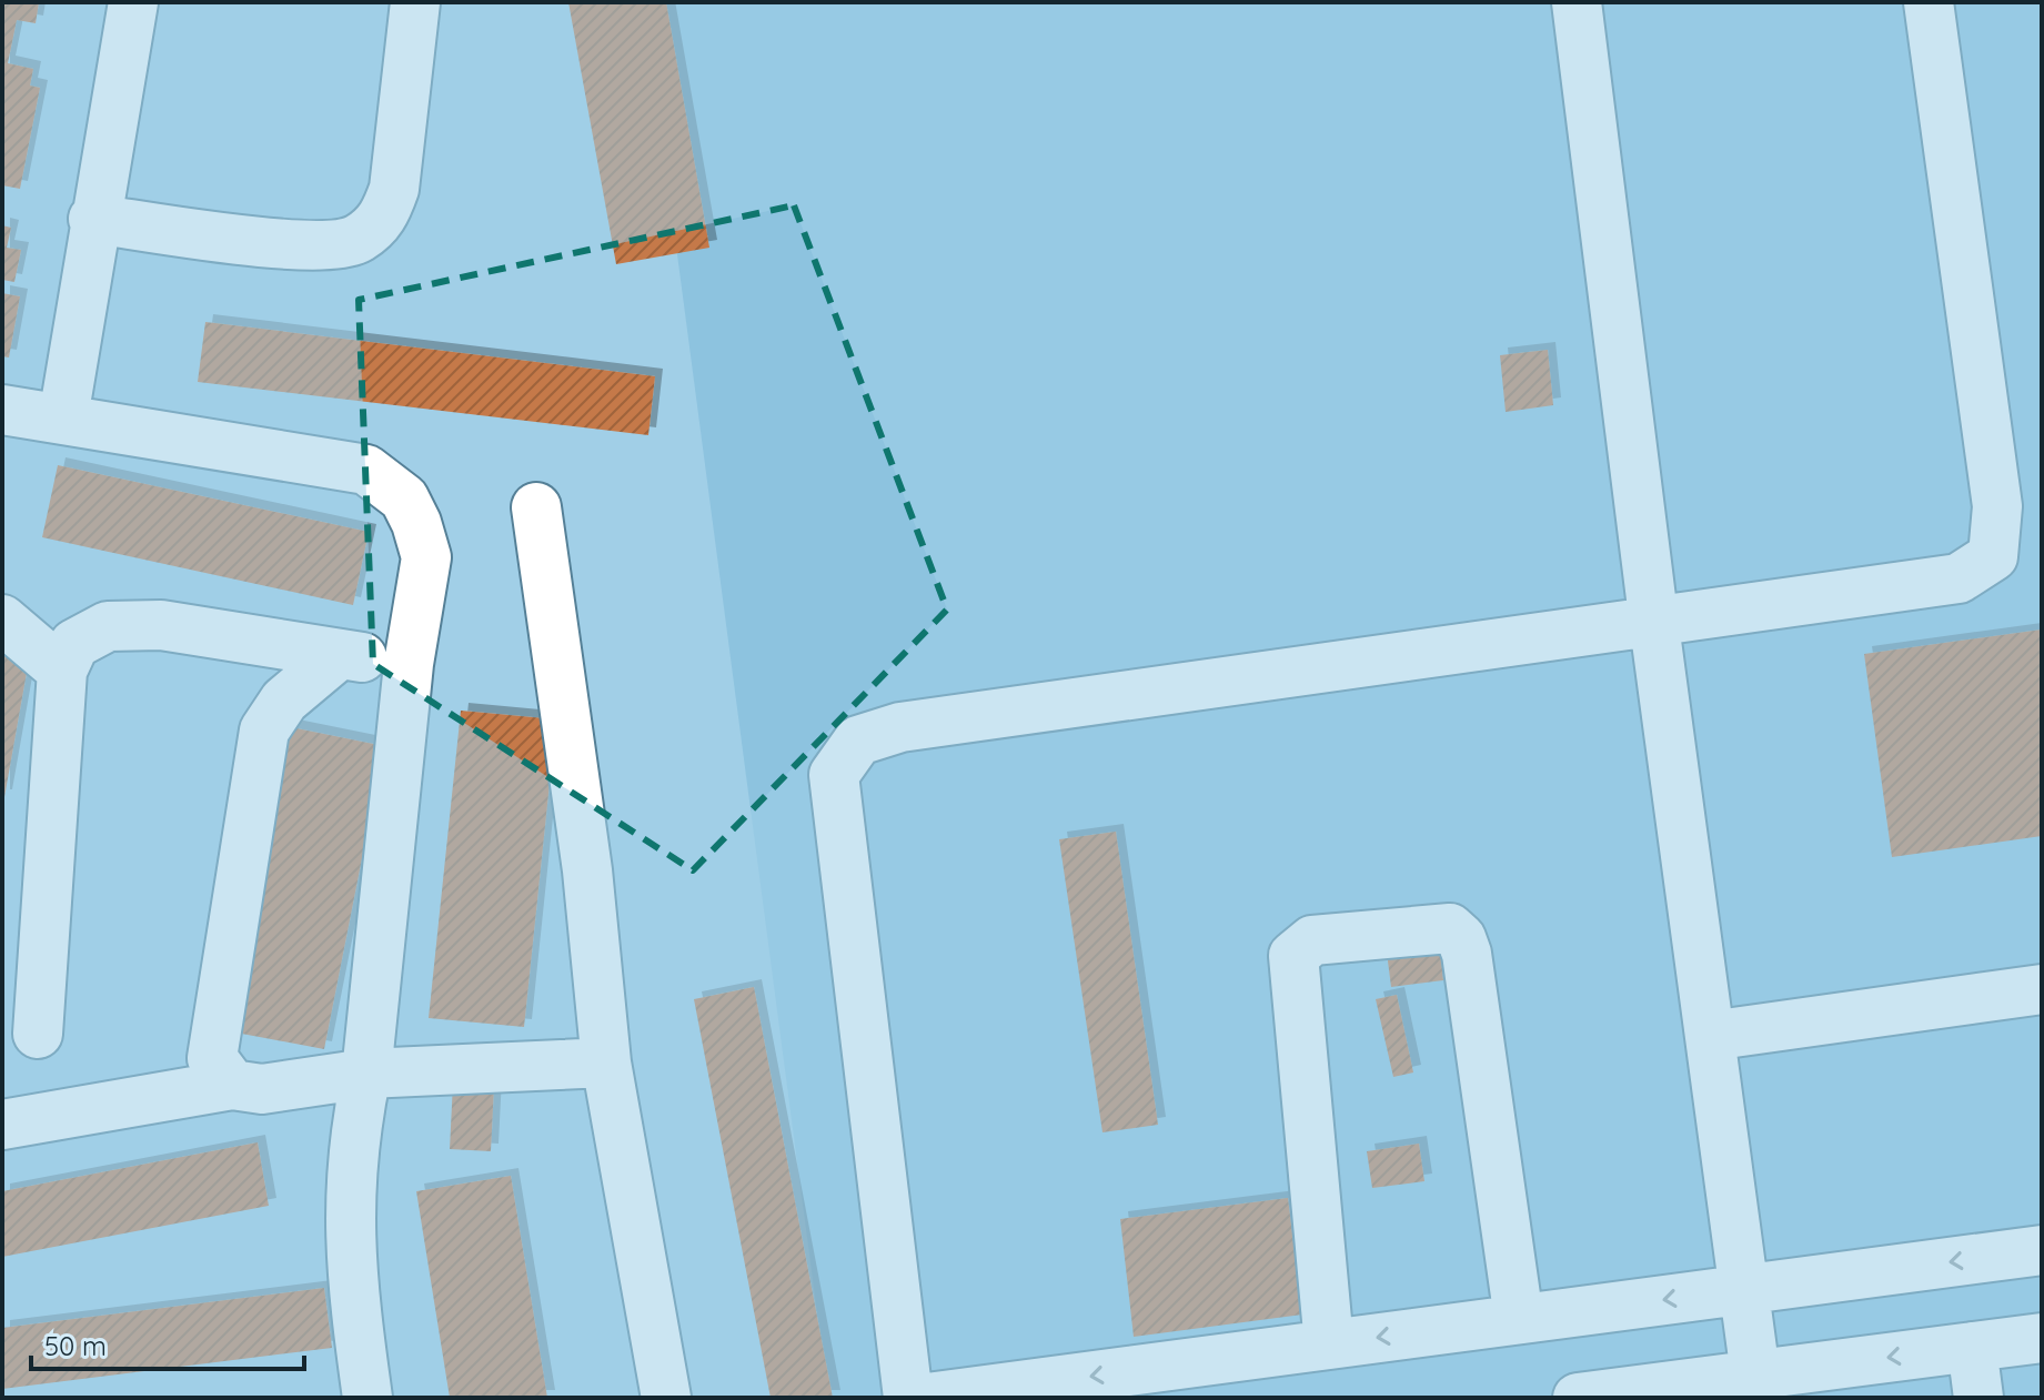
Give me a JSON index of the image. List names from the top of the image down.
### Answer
{
  "scale_bar": "50 m"
}
